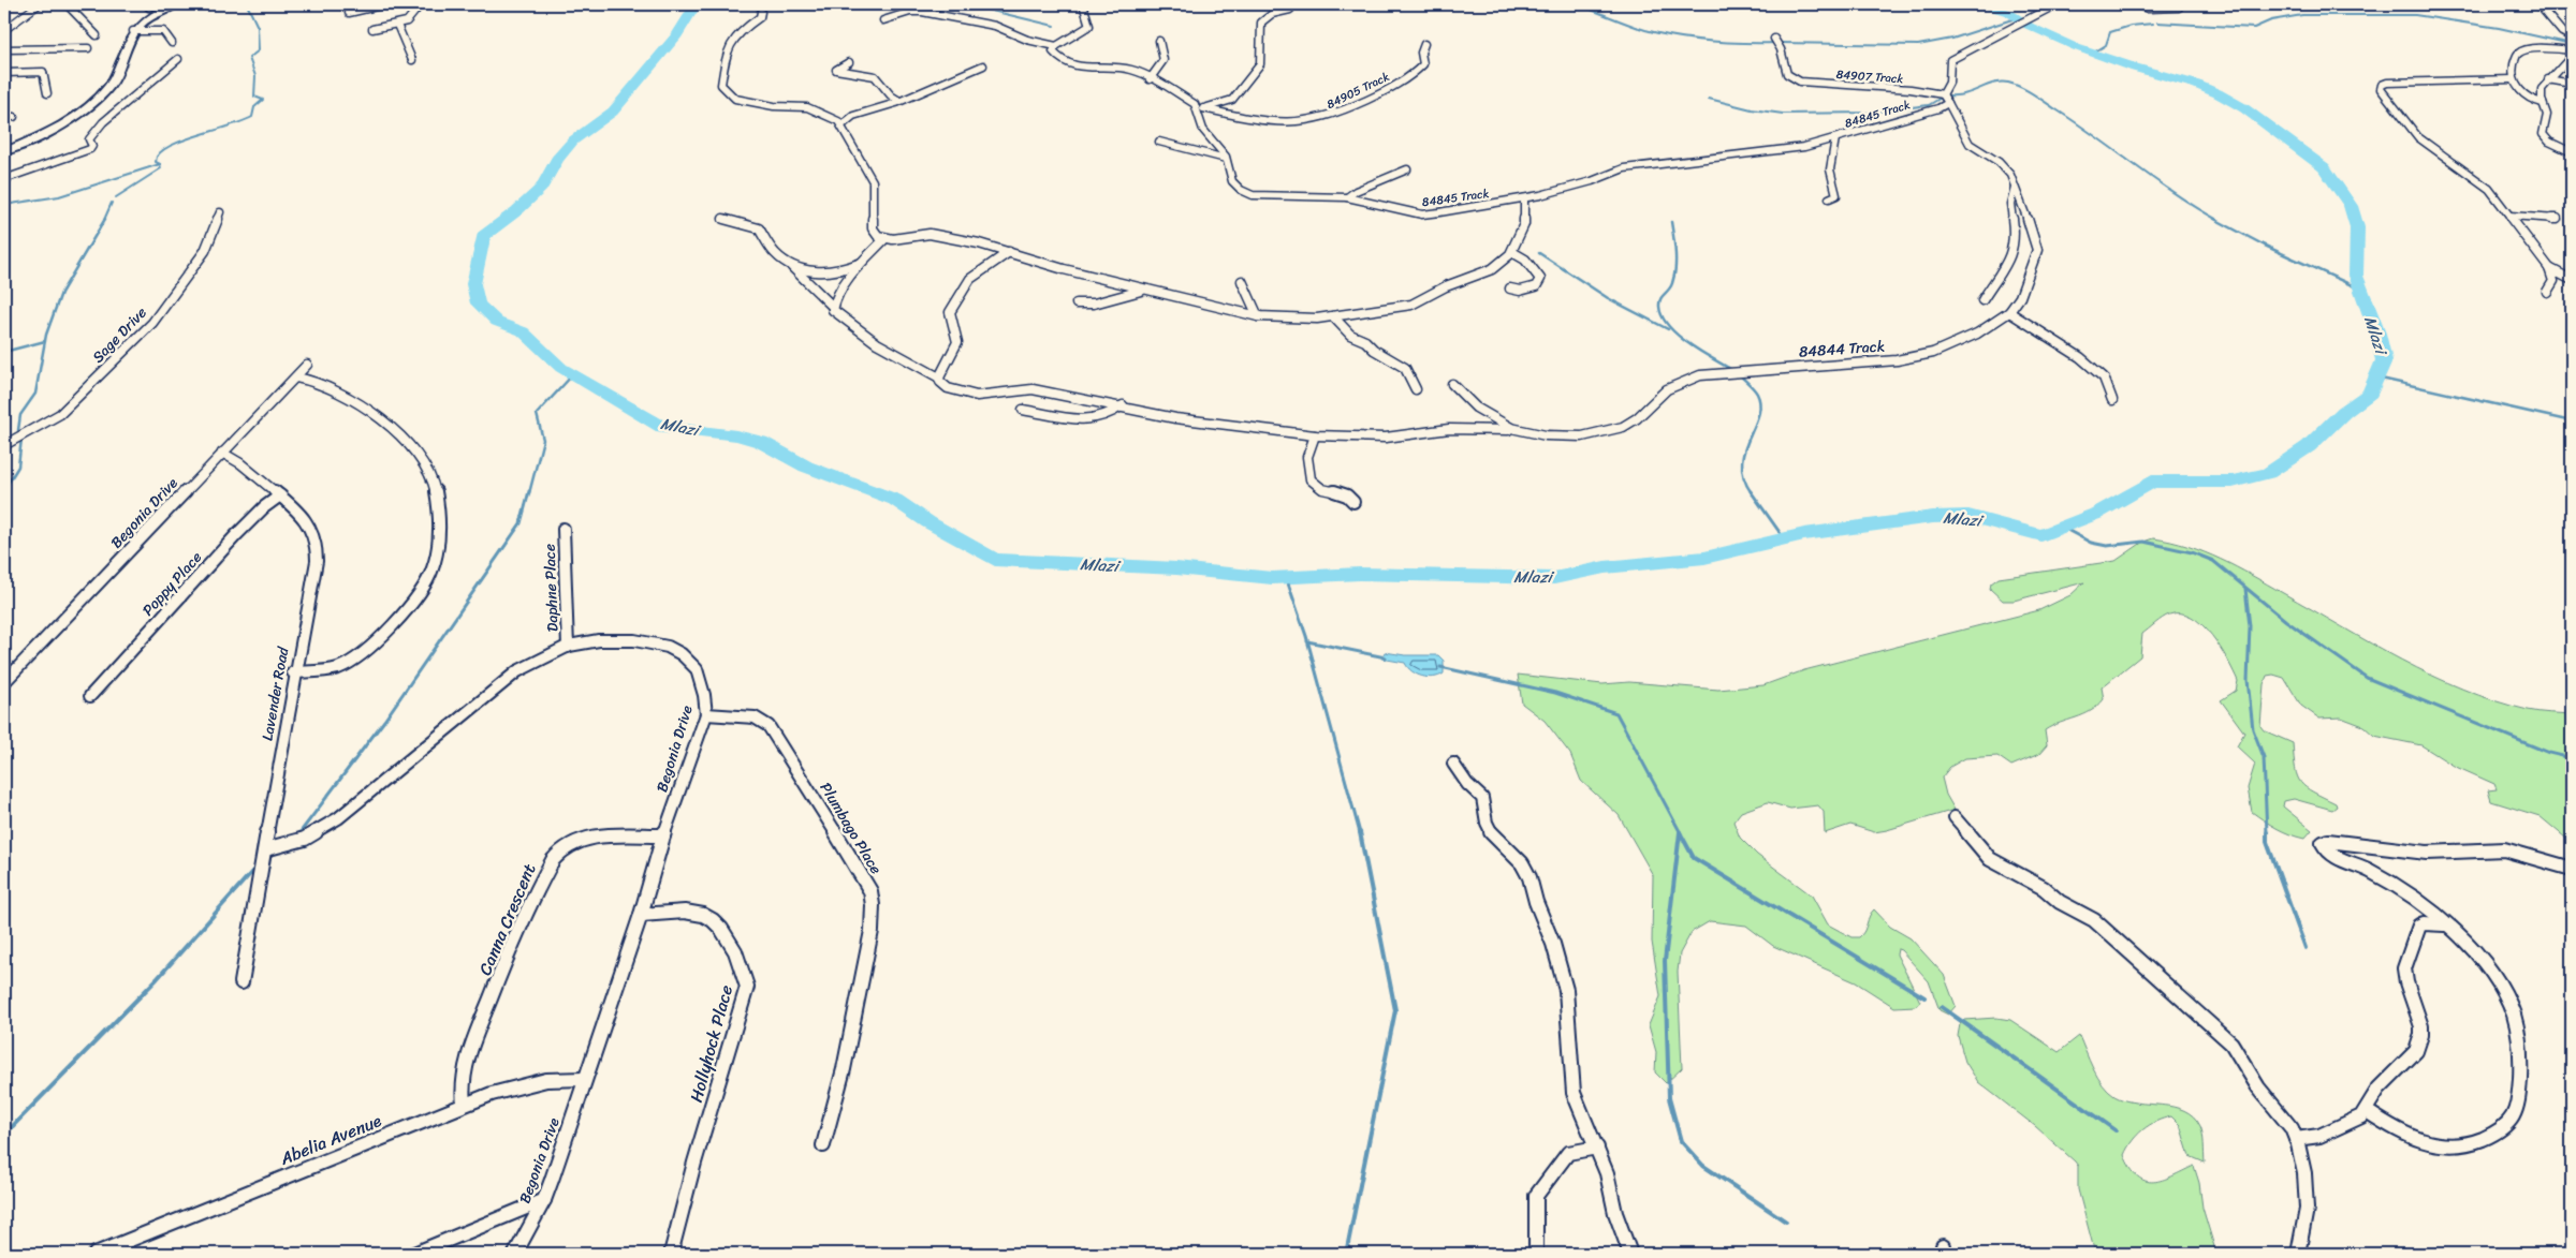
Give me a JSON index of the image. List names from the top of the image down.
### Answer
{
  "streets": {
    "street": [
      "84907 Track",
      "84905 Track",
      "84845 Track",
      "Sage Drive",
      "84844 Track",
      "Begonia Drive",
      "Poppy Place",
      "Daphne Place",
      "Lavender Road",
      "Plumbago Place",
      "Canna Crescent",
      "Hollyhock Place",
      "Abelia Avenue"
    ]
  },
  "crossings": [
    ["84905 Track", "84845 Track"],
    ["84845 Track", "84844 Track"],
    ["Begonia Drive", "Daphne Place"],
    ["Begonia Drive", "Lavender Road"],
    ["Begonia Drive", "Plumbago Place"],
    ["Begonia Drive", "Canna Crescent"],
    ["Begonia Drive", "Hollyhock Place"],
    ["Begonia Drive", "Abelia Avenue"],
    ["Poppy Place", "Lavender Road"],
    ["Canna Crescent", "Abelia Avenue"]
  ],
  "water": ["Mlazi"]
}
